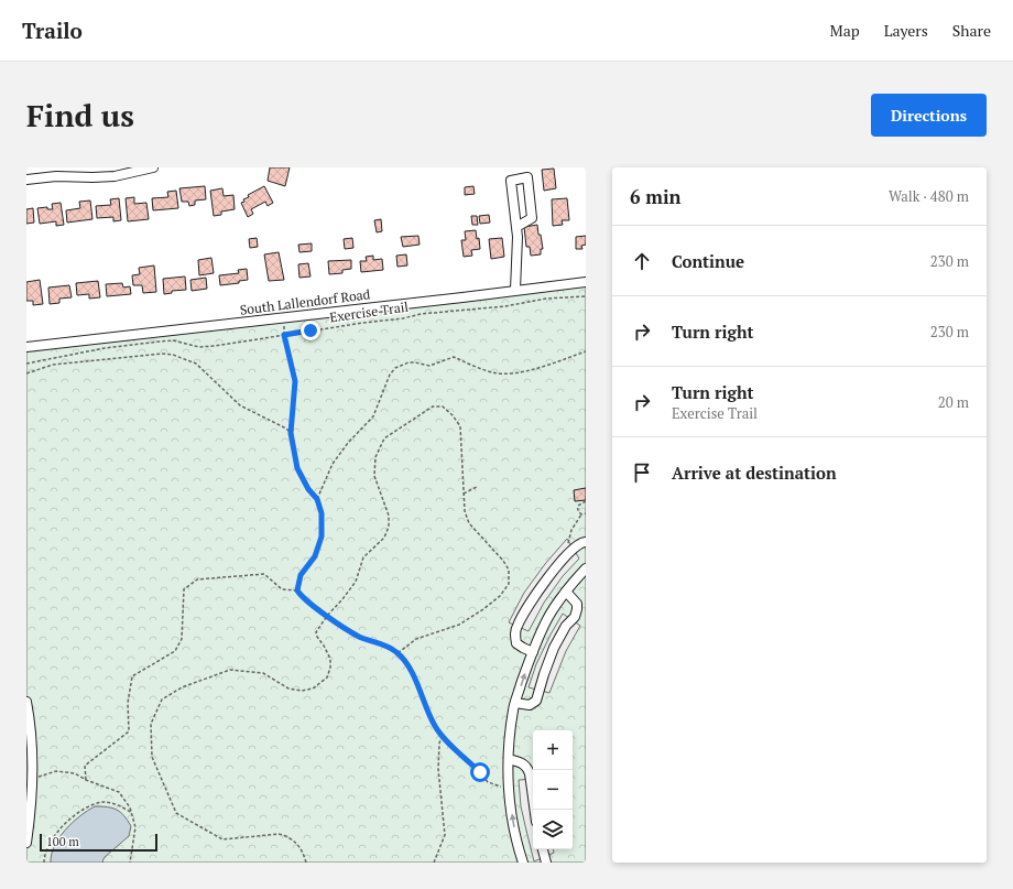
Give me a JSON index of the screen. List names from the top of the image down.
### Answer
{
  "streets": {
    "street": ["South Lallendorf Road"],
    "path": ["Exercise Trail"]
  },
  "scale_bar": "100 m",
  "page": {
    "header": "Trailo",
    "nav": ["Map", "Layers", "Share"],
    "buttons": "Directions",
    "title": "Find us",
    "heading": ["6 min", "Walk · 480 m"],
    "list": [
      ["Continue", "230 m"],
      ["Turn right", "230 m"],
      ["Turn right", "Exercise Trail", "20 m"],
      "Arrive at destination"
    ],
    "map_buttons": ["+", "−"],
    "scale": "100 m"
  }
}
